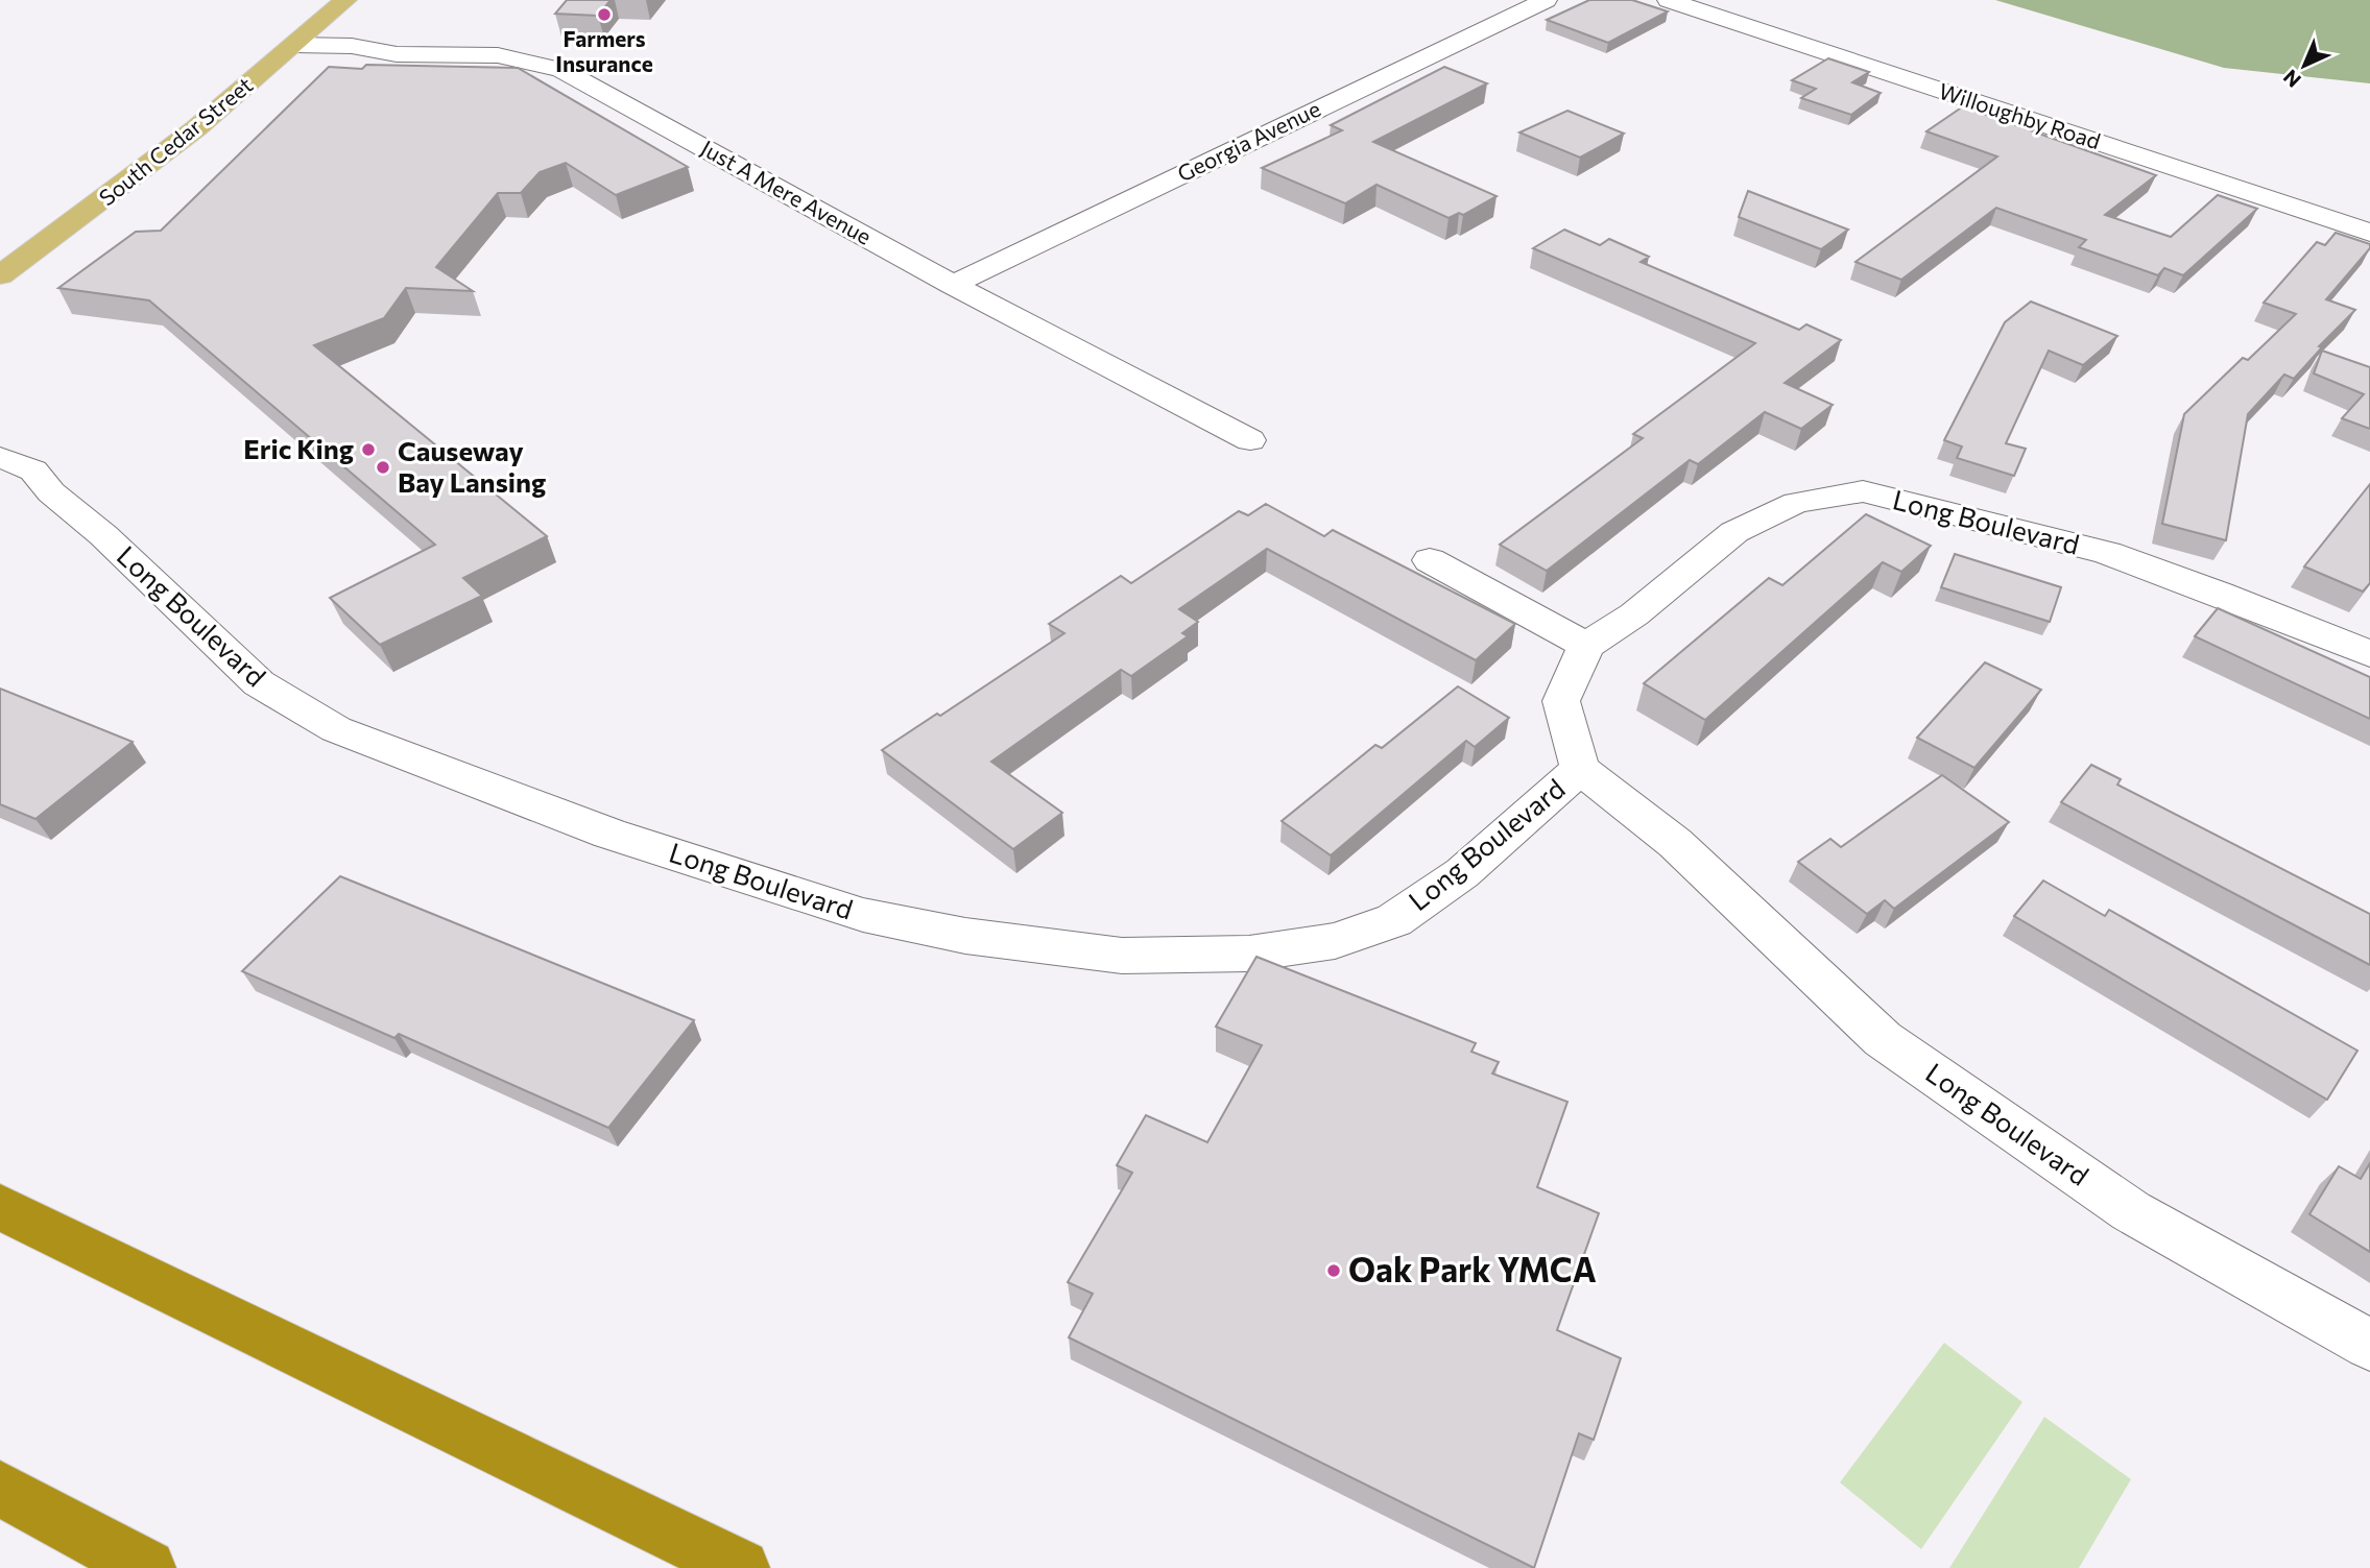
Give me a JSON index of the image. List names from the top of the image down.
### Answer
{
  "streets": {
    "main road": ["South Cedar Street"],
    "street": [
      "Willoughby Road",
      "Georgia Avenue",
      "Just A Mere Avenue",
      "Long Boulevard"
    ]
  },
  "crossings": [
    ["South Cedar Street", "Just A Mere Avenue"],
    ["Georgia Avenue", "Just A Mere Avenue"]
  ],
  "places": [
    "Farmers Insurance",
    "Eric King",
    "Causeway Bay Lansing",
    "Oak Park YMCA"
  ],
  "north": "bottom left"
}
